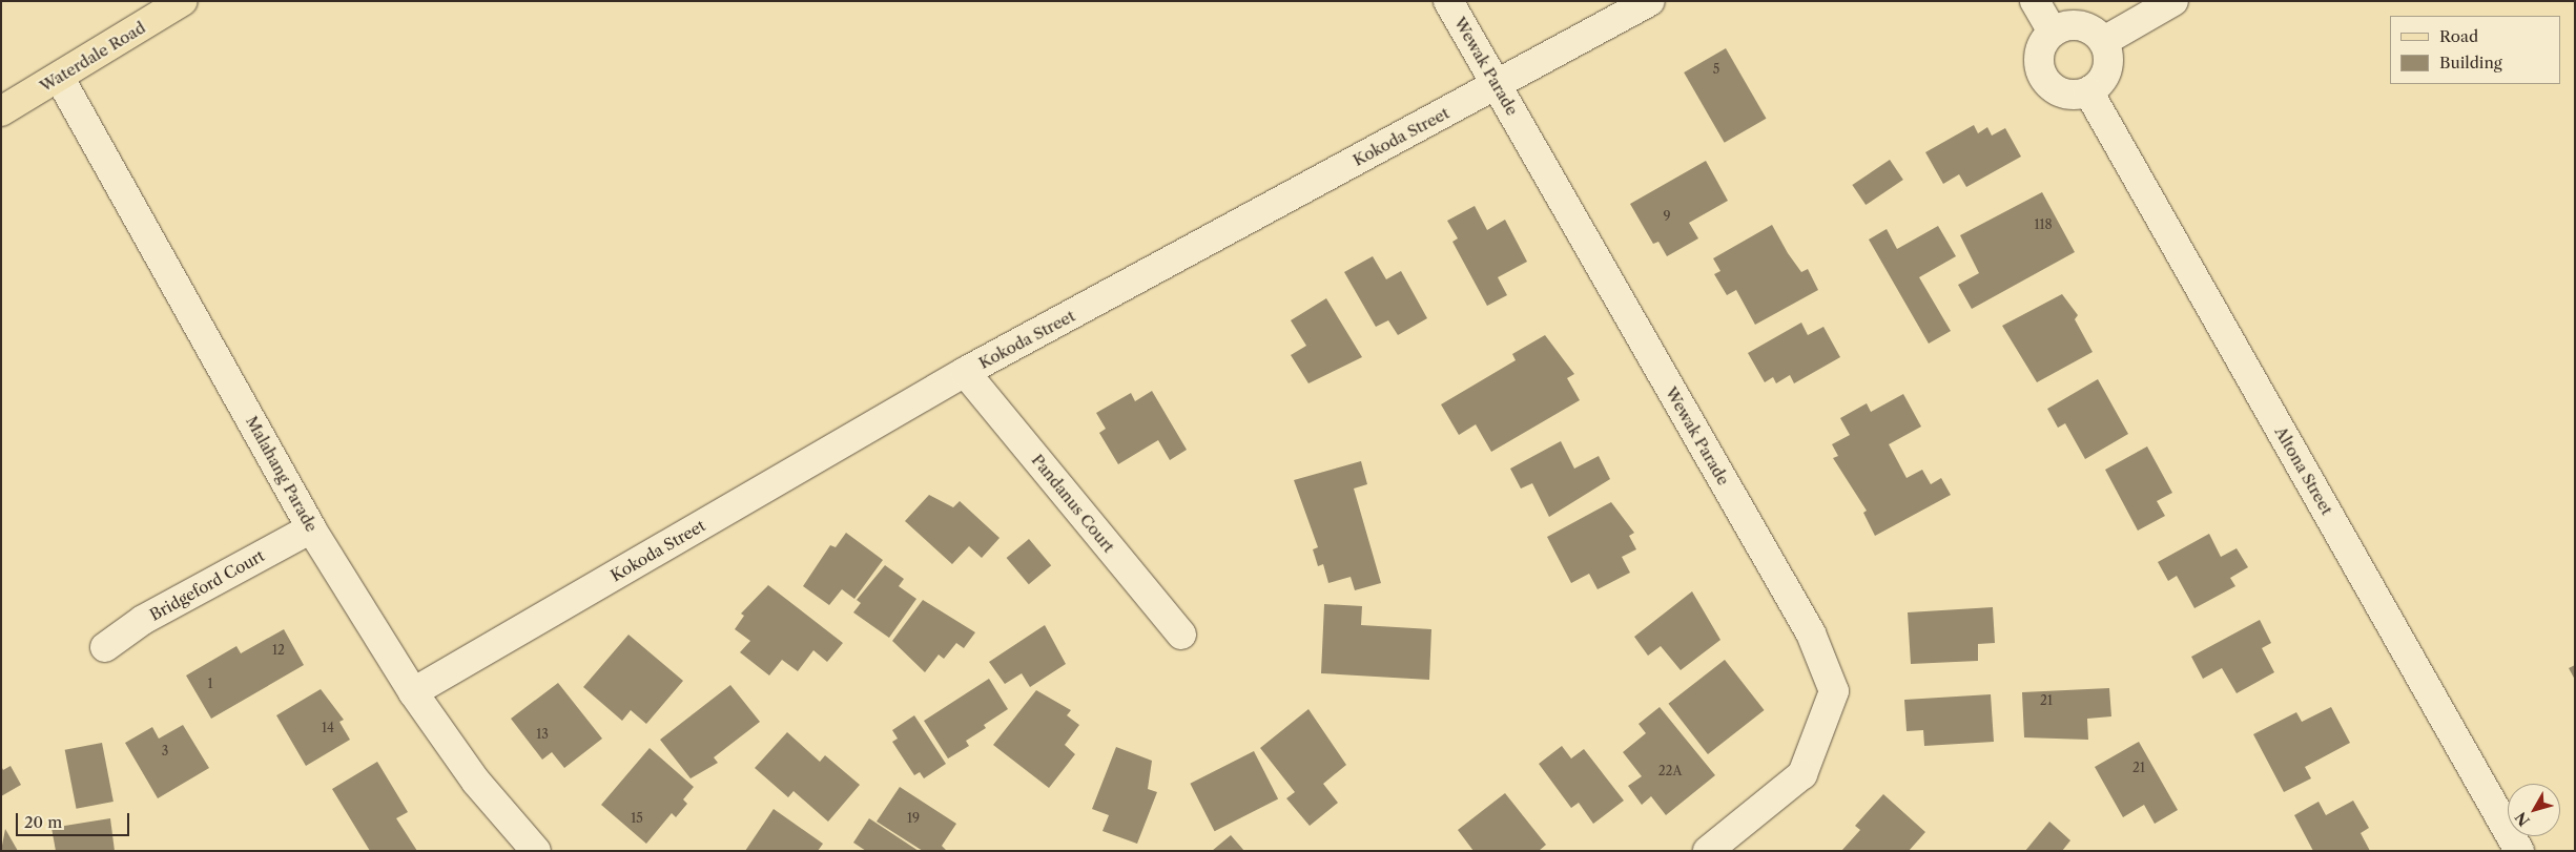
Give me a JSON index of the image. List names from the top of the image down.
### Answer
{
  "streets": {
    "main road": ["Waterdale Road"],
    "street": [
      "Wewak Parade",
      "Kokoda Street",
      "Altona Street",
      "Malahang Parade",
      "Pandanus Court",
      "Bridgeford Court"
    ]
  },
  "crossings": [
    ["Waterdale Road", "Malahang Parade"],
    ["Wewak Parade", "Kokoda Street"],
    ["Kokoda Street", "Malahang Parade"],
    ["Kokoda Street", "Pandanus Court"],
    ["Malahang Parade", "Bridgeford Court"]
  ],
  "house_numbers": [
    "5",
    "9",
    "118",
    "12",
    "1",
    "21",
    "14",
    "13",
    "3",
    "21",
    "22A",
    "15",
    "19"
  ],
  "legend": ["Road", "Building"],
  "scale_bar": "20 m",
  "north": "bottom left"
}
